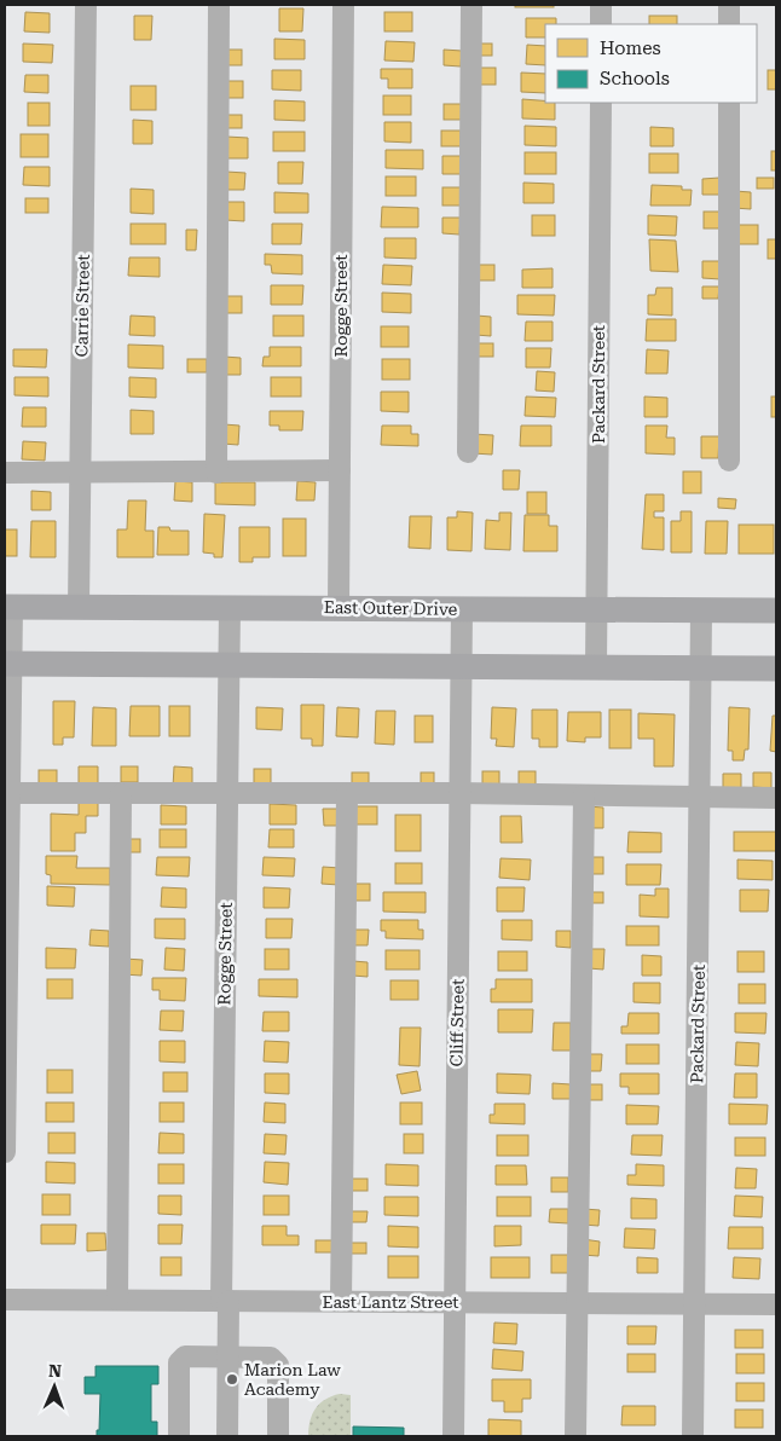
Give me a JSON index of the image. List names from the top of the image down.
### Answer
{
  "streets": {
    "main road": ["East Outer Drive"],
    "street": [
      "Carrie Street",
      "Rogge Street",
      "Packard Street",
      "Cliff Street",
      "East Lantz Street"
    ]
  },
  "crossings": [
    ["Carrie Street", "East Outer Drive"],
    ["Rogge Street", "East Outer Drive"],
    ["Rogge Street", "East Lantz Street"],
    ["Packard Street", "East Outer Drive"],
    ["Packard Street", "East Lantz Street"],
    ["East Outer Drive", "Cliff Street"],
    ["Cliff Street", "East Lantz Street"]
  ],
  "places": ["Marion Law Academy"],
  "legend": ["Homes", "Schools"],
  "north": "top"
}
